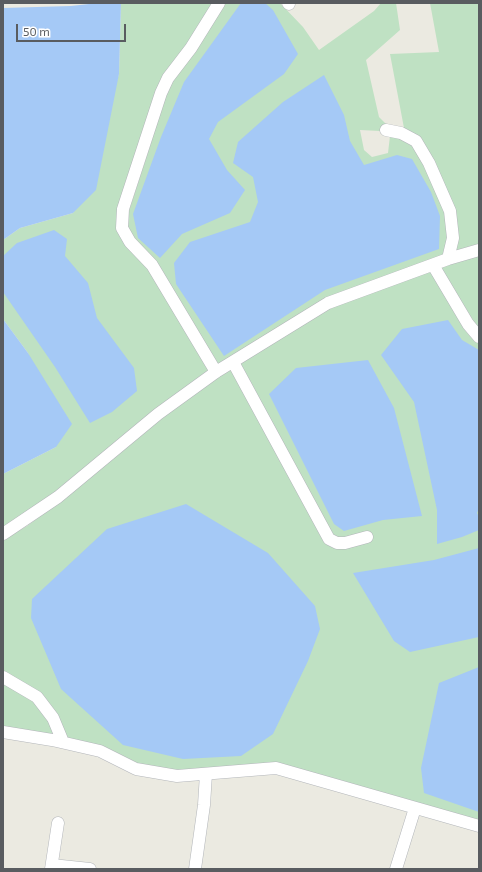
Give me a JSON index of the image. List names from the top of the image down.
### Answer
{
  "scale_bar": "50 m"
}
